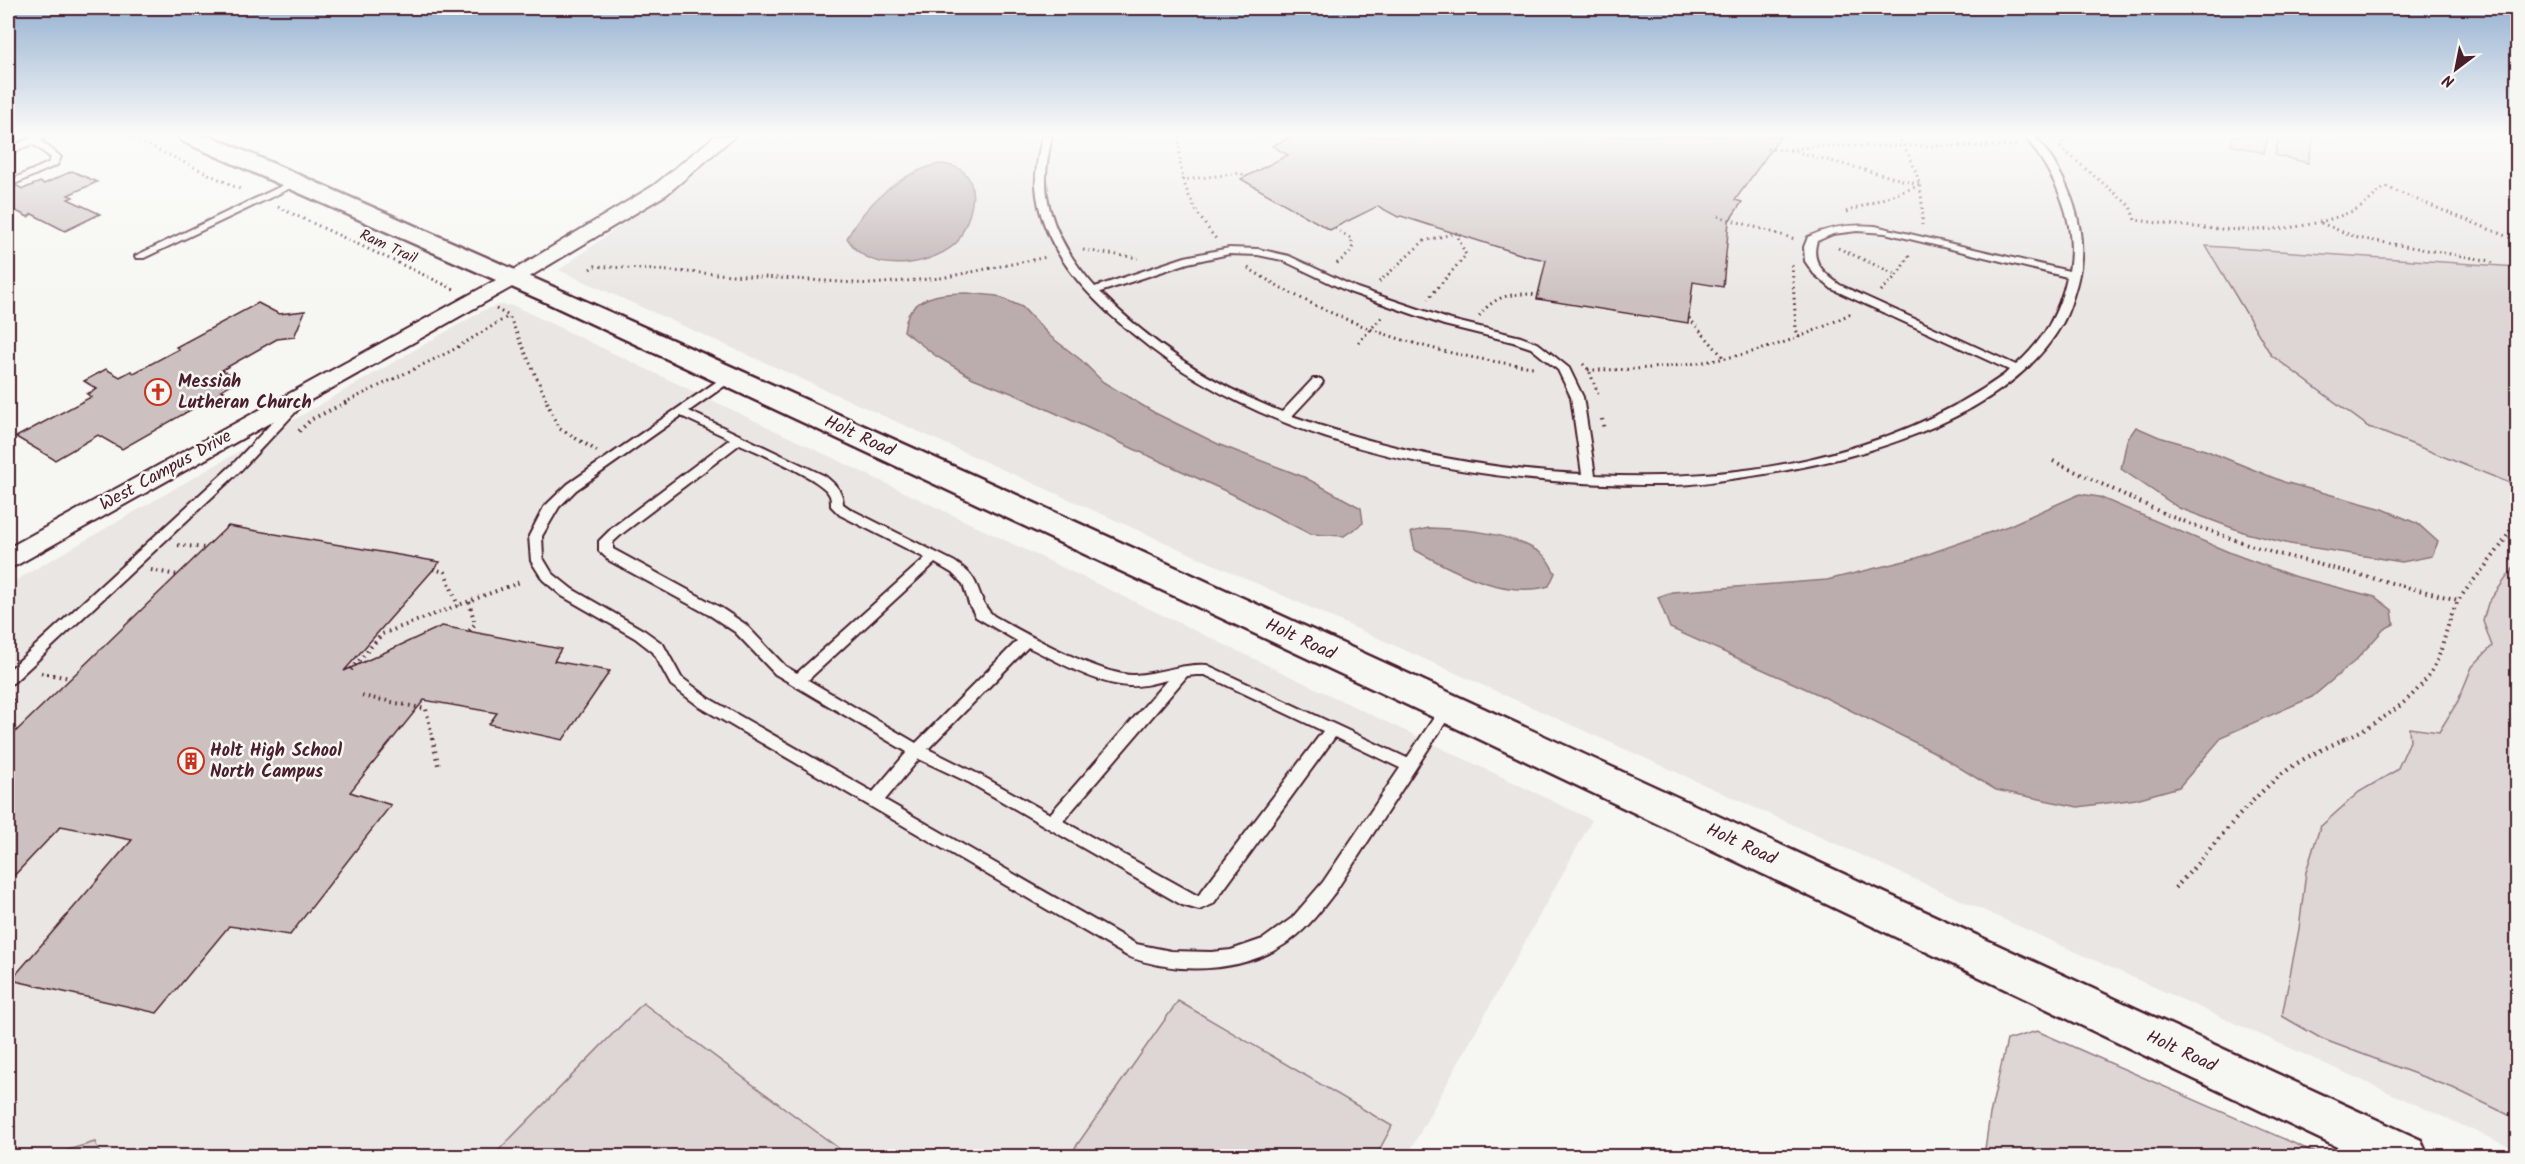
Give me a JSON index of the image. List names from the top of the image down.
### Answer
{
  "streets": {
    "main road": ["Holt Road"],
    "street": ["West Campus Drive"],
    "path": ["Ram Trail"]
  },
  "crossings": [
    ["Ram Trail", "West Campus Drive"],
    ["Holt Road", "West Campus Drive"]
  ],
  "places": {
    "church": ["Messiah Lutheran Church"],
    "building": ["Holt High School North Campus"]
  },
  "north": "bottom left"
}
